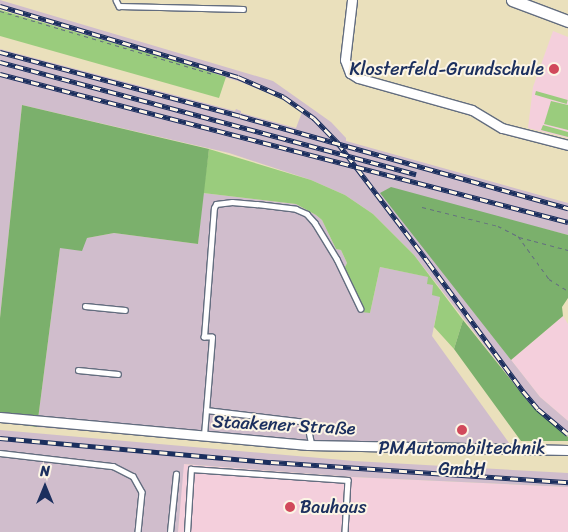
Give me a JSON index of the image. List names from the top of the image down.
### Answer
{
  "streets": {
    "street": ["Staakener Straße"]
  },
  "places": ["Klosterfeld-Grundschule", "PMAutomobiltechnik GmbH", "Bauhaus"],
  "north": "top"
}
